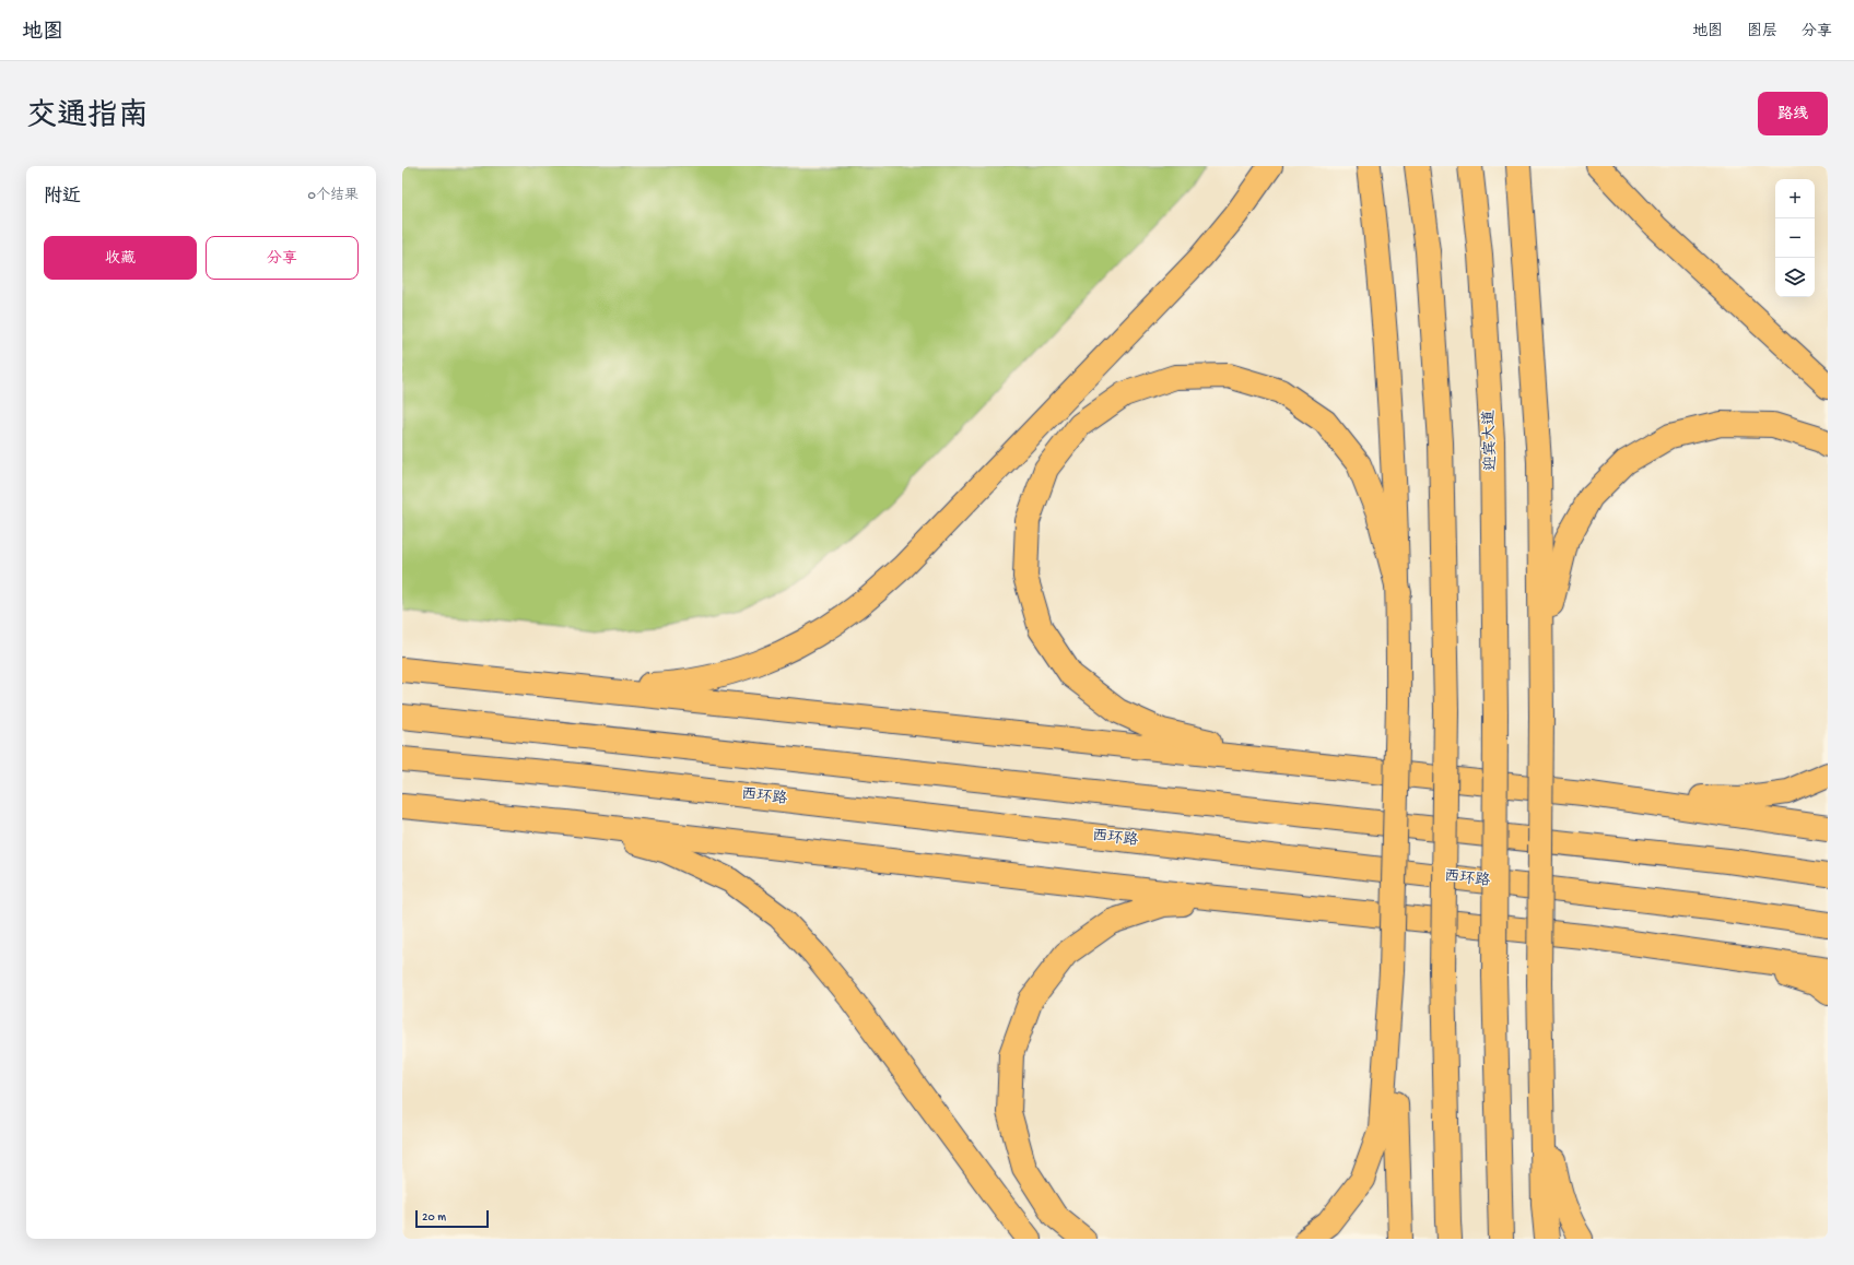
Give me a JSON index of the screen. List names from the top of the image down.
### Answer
{
  "streets": {
    "main road": ["迎宾大道", "西环路"]
  },
  "scale_bar": "20 m",
  "page": {
    "header": "地图",
    "nav": ["地图", "图层", "分享"],
    "title": "交通指南",
    "buttons": [
      "路线",
      ["收藏", "分享"]
    ],
    "heading": ["附近", "0个结果"],
    "map_buttons": ["+", "−"],
    "scale": "20 m"
  }
}
